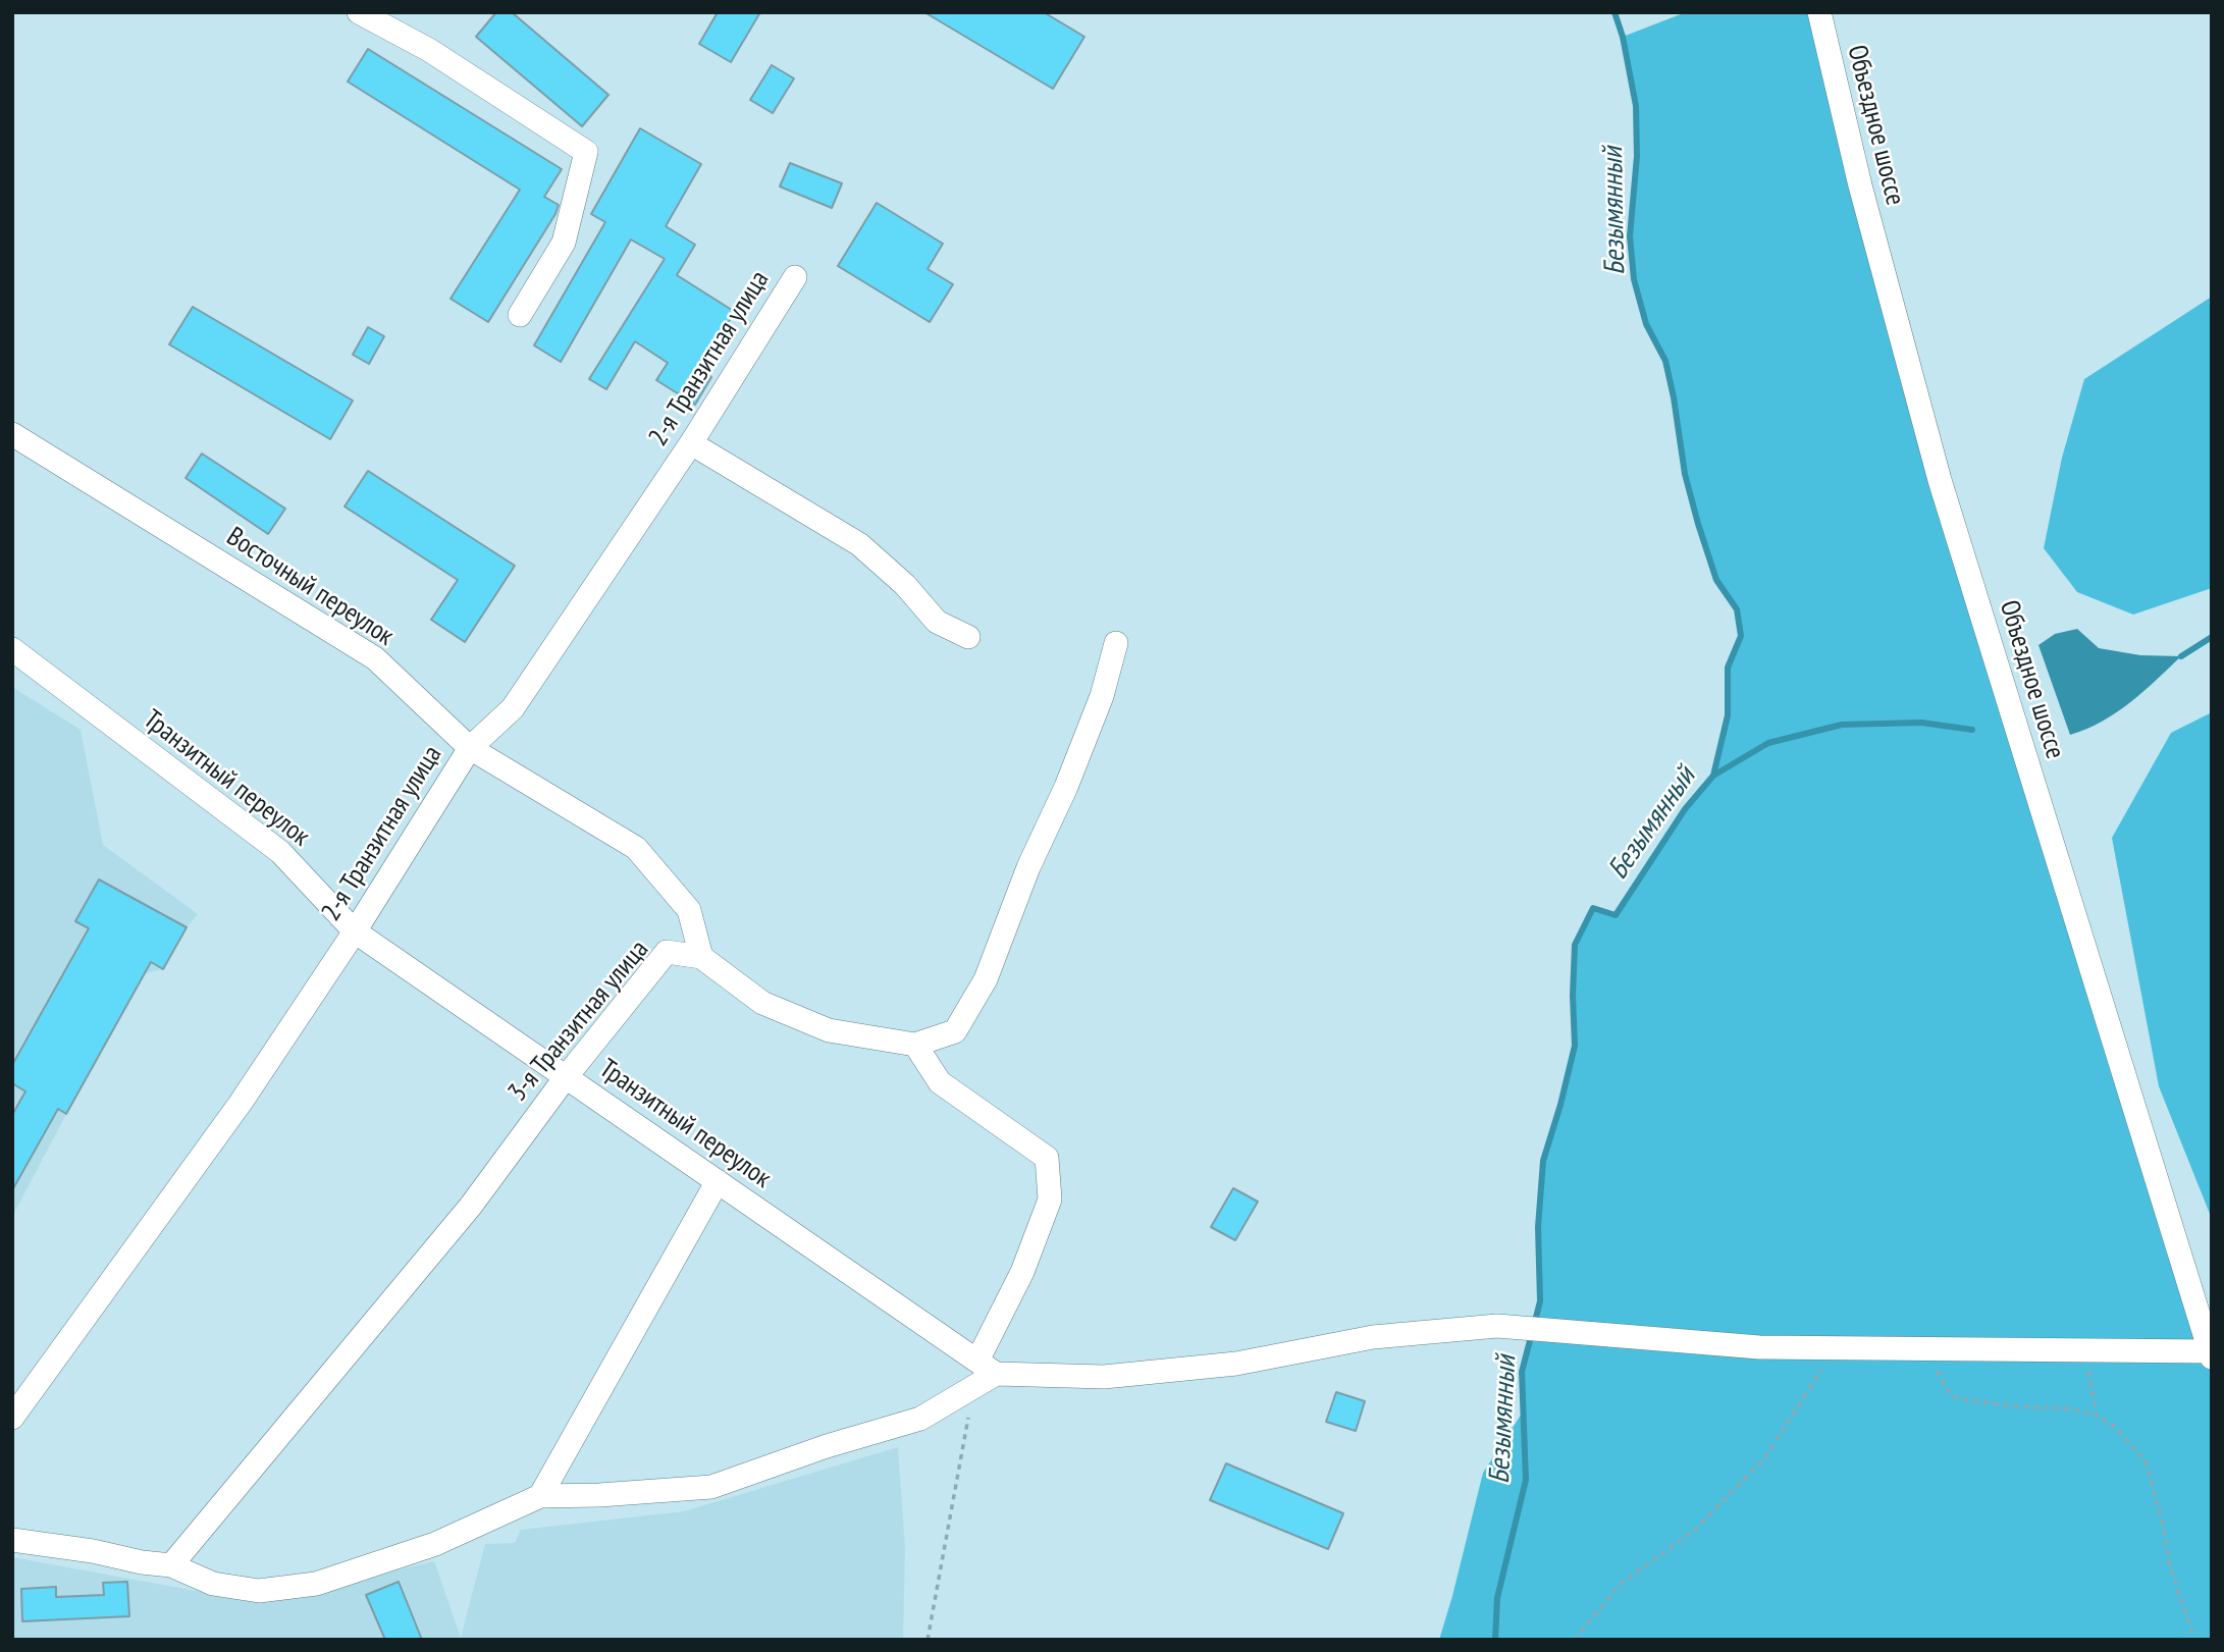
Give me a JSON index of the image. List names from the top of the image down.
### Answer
{
  "streets": {
    "street": [
      "Объездное шоссе",
      "2-я Транзитная улица",
      "Восточный переулок",
      "Транзитный переулок",
      "3-я Транзитная улица"
    ]
  },
  "crossings": [
    ["2-я Транзитная улица", "Восточный переулок"],
    ["2-я Транзитная улица", "Транзитный переулок"],
    ["Восточный переулок", "3-я Транзитная улица"],
    ["Транзитный переулок", "3-я Транзитная улица"]
  ],
  "water": ["Безымянный"]
}
